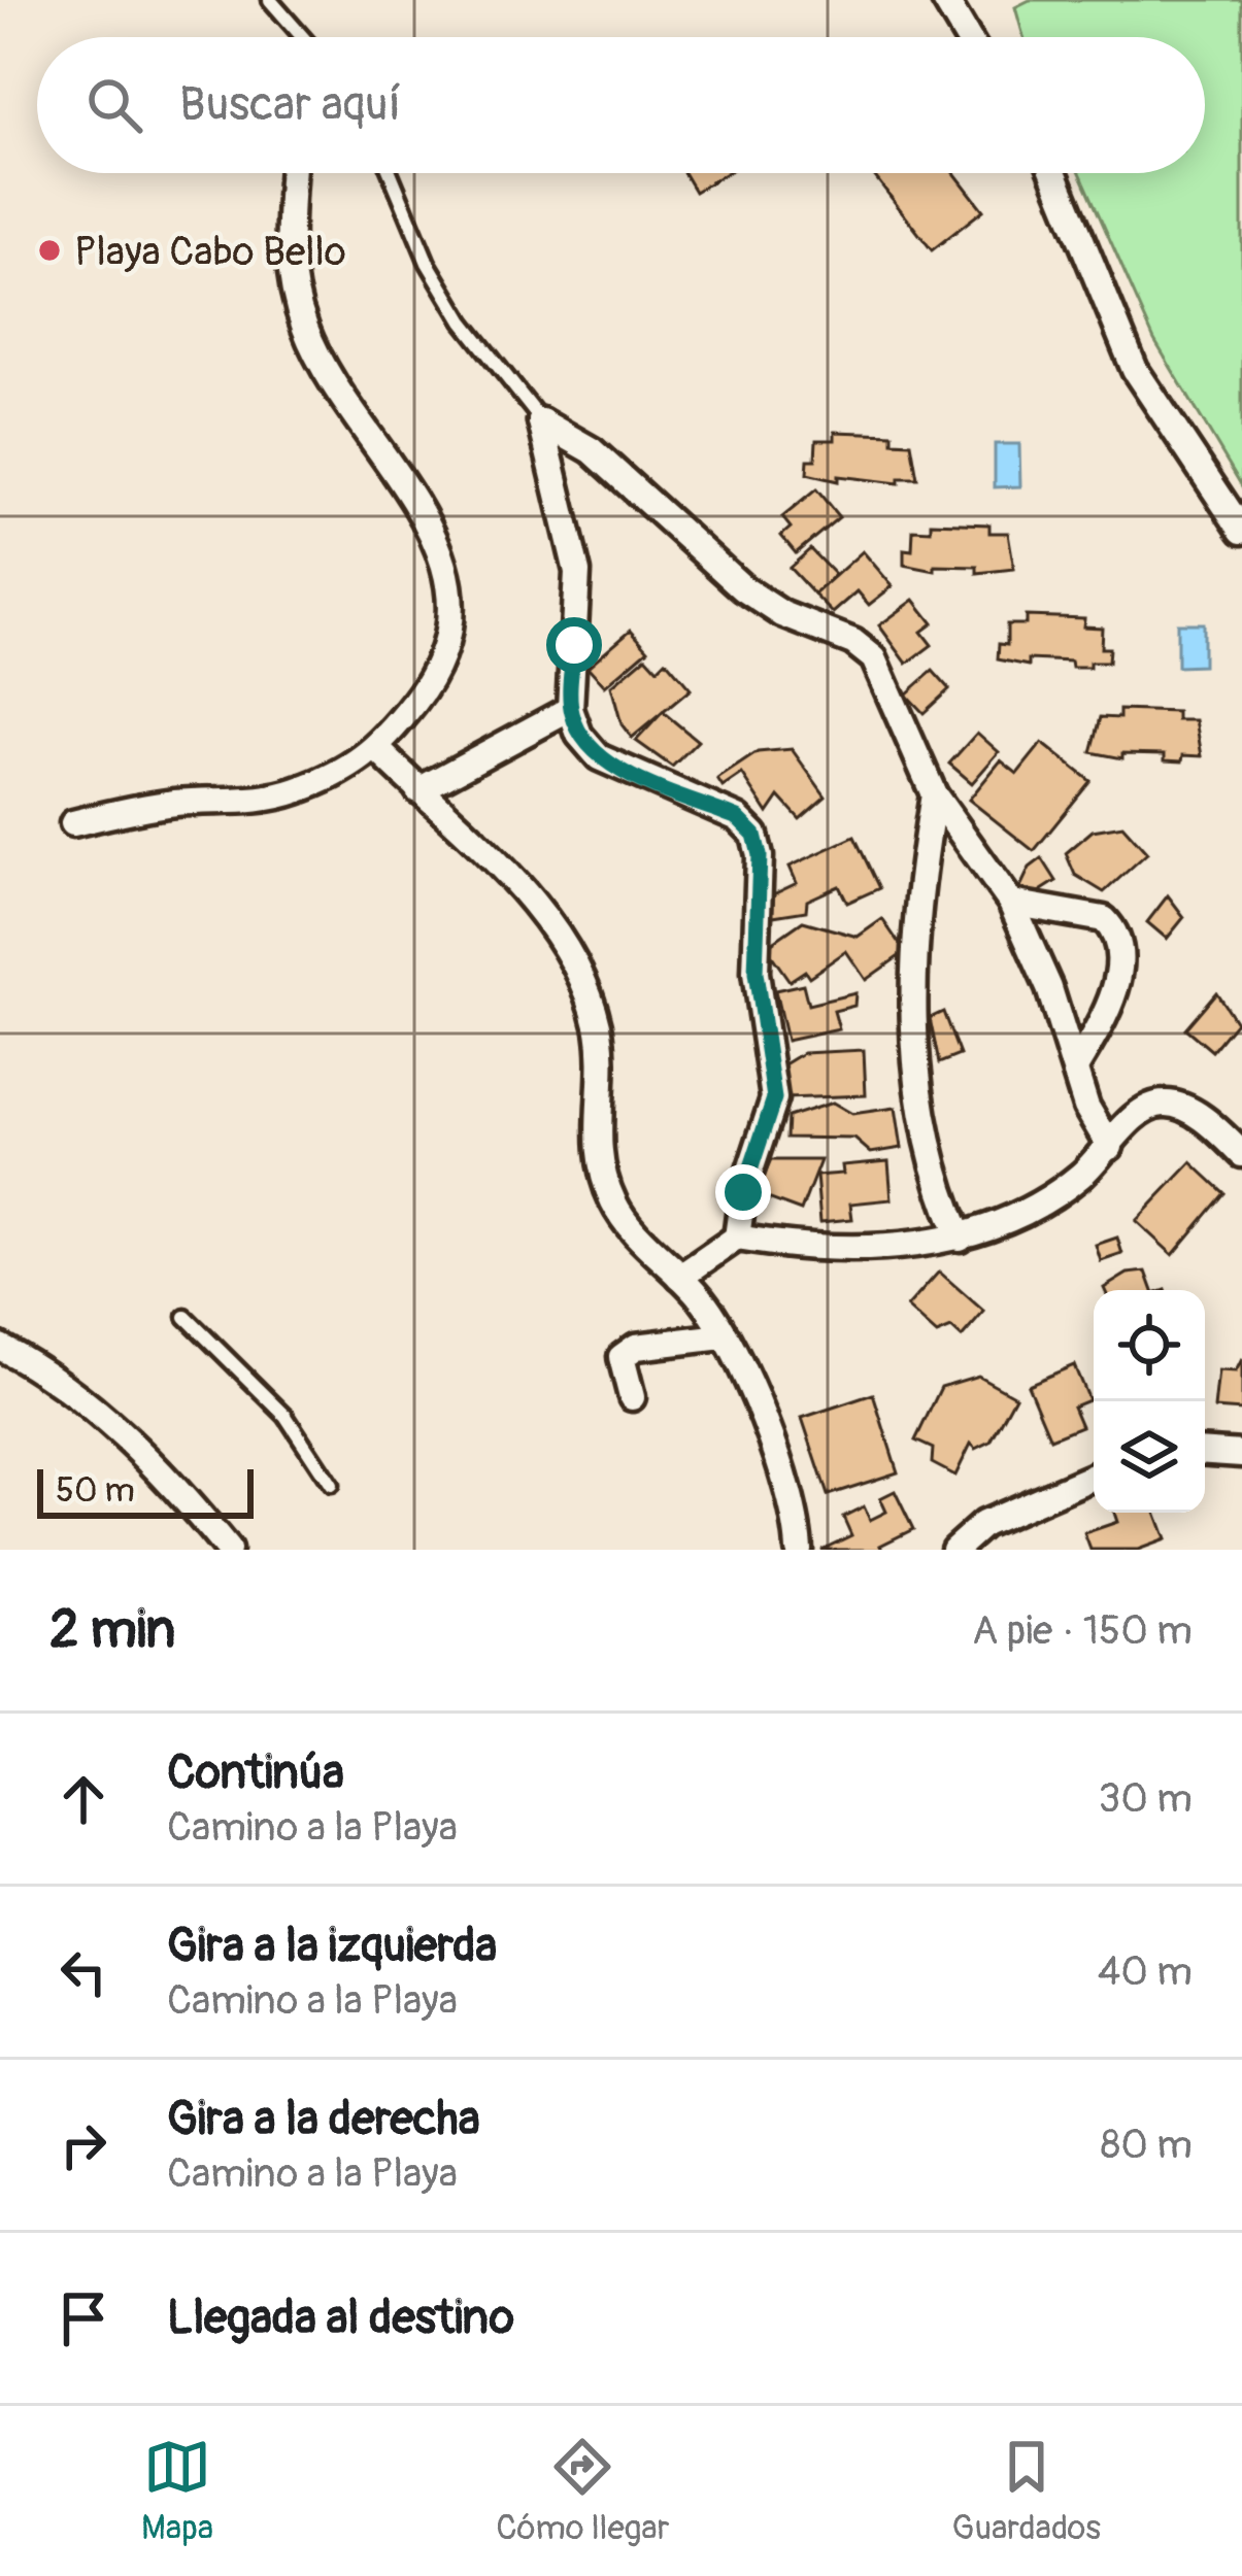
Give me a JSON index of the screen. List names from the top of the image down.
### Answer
{
  "places": ["Playa Cabo Bello"],
  "scale_bar": "50 m",
  "page": {
    "search": "Buscar aquí",
    "scale": "50 m",
    "heading": ["2 min", "A pie · 150 m"],
    "list": [
      ["Continúa", "Camino a la Playa", "30 m"],
      ["Gira a la izquierda", "Camino a la Playa", "40 m"],
      ["Gira a la derecha", "Camino a la Playa", "80 m"],
      "Llegada al destino"
    ],
    "nav": ["Mapa", "Cómo llegar", "Guardados"]
  }
}
